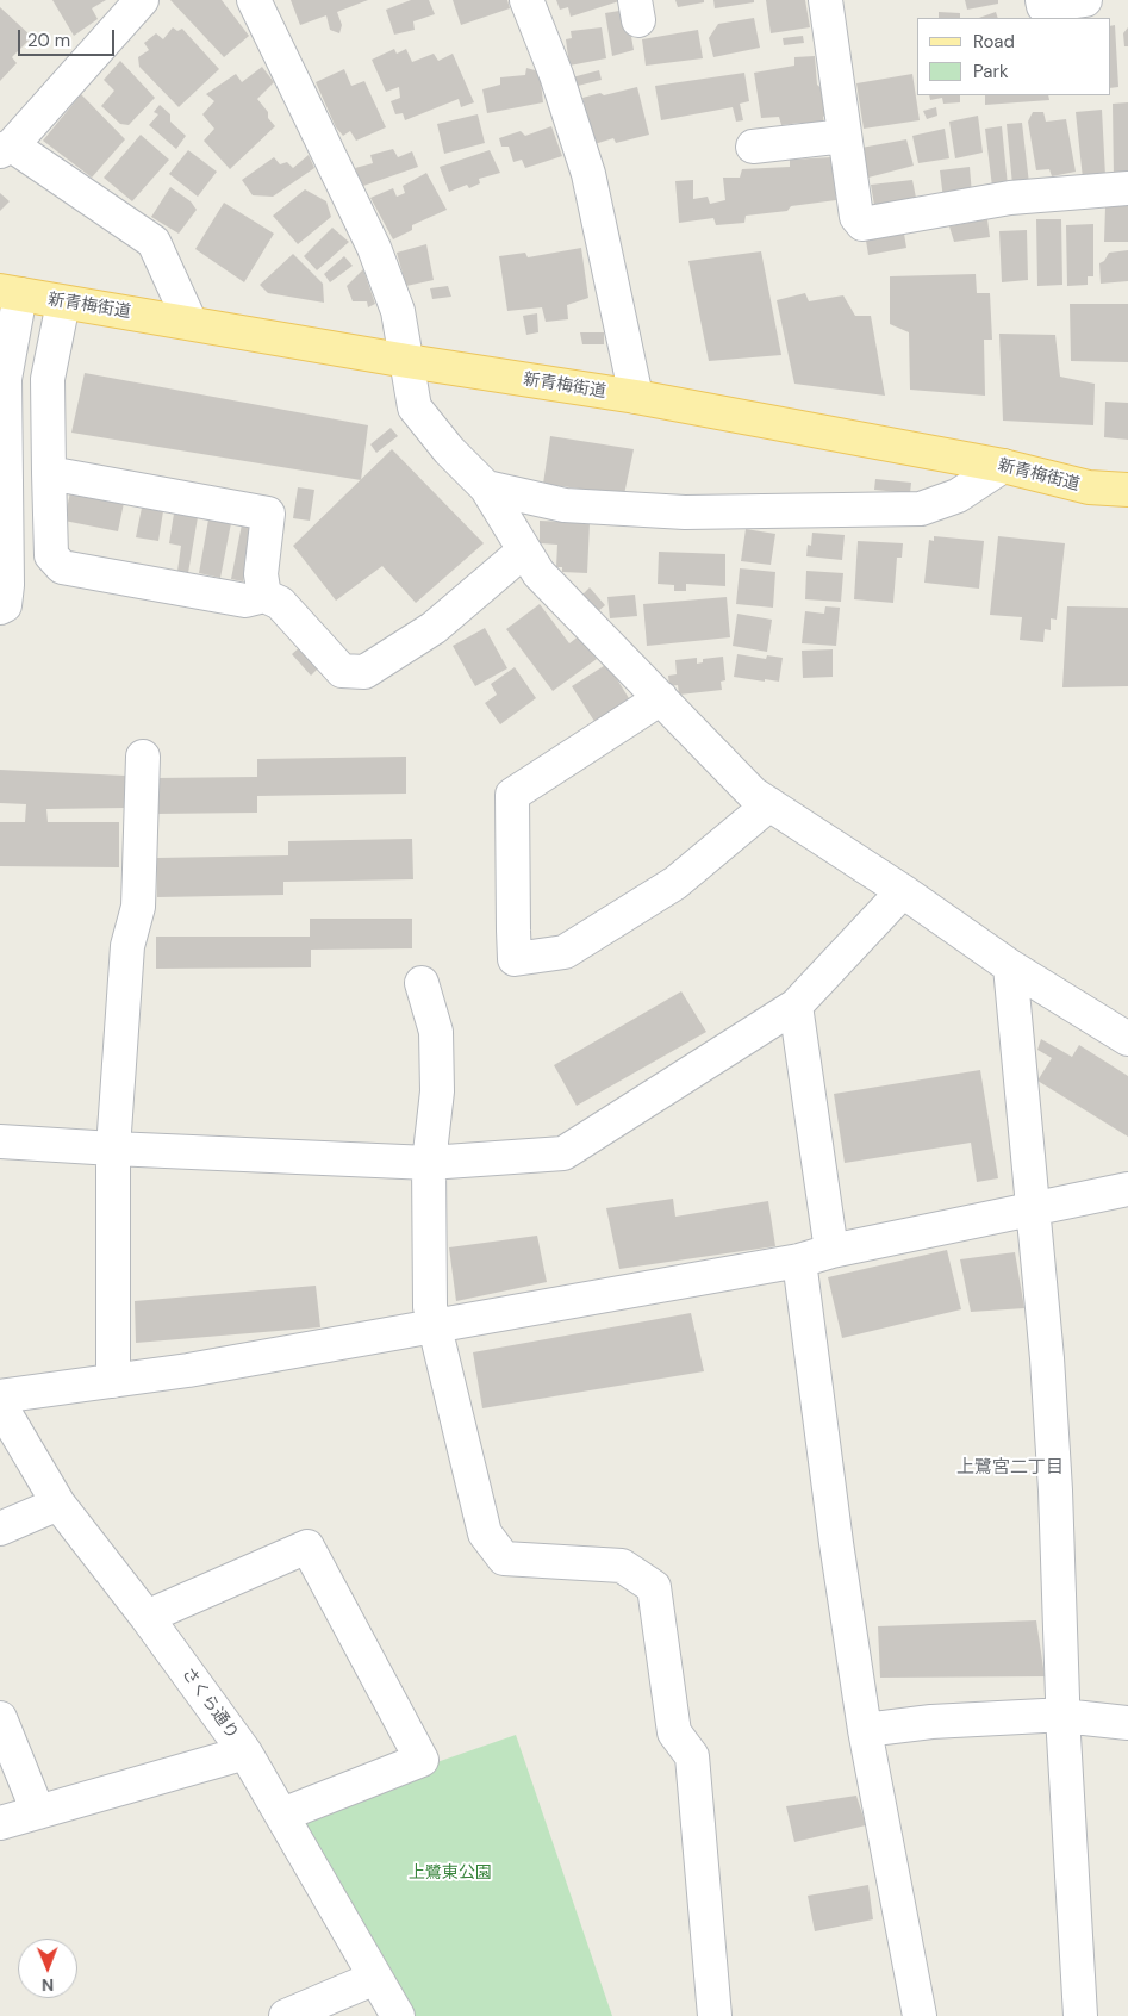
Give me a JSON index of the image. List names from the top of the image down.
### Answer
{
  "streets": {
    "main road": ["新青梅街道"],
    "street": ["さくら通り"]
  },
  "districts": ["上鷺宮二丁目"],
  "parks": ["上鷺東公園"],
  "legend": ["Road", "Park"],
  "scale_bar": "20 m",
  "north": "bottom"
}
